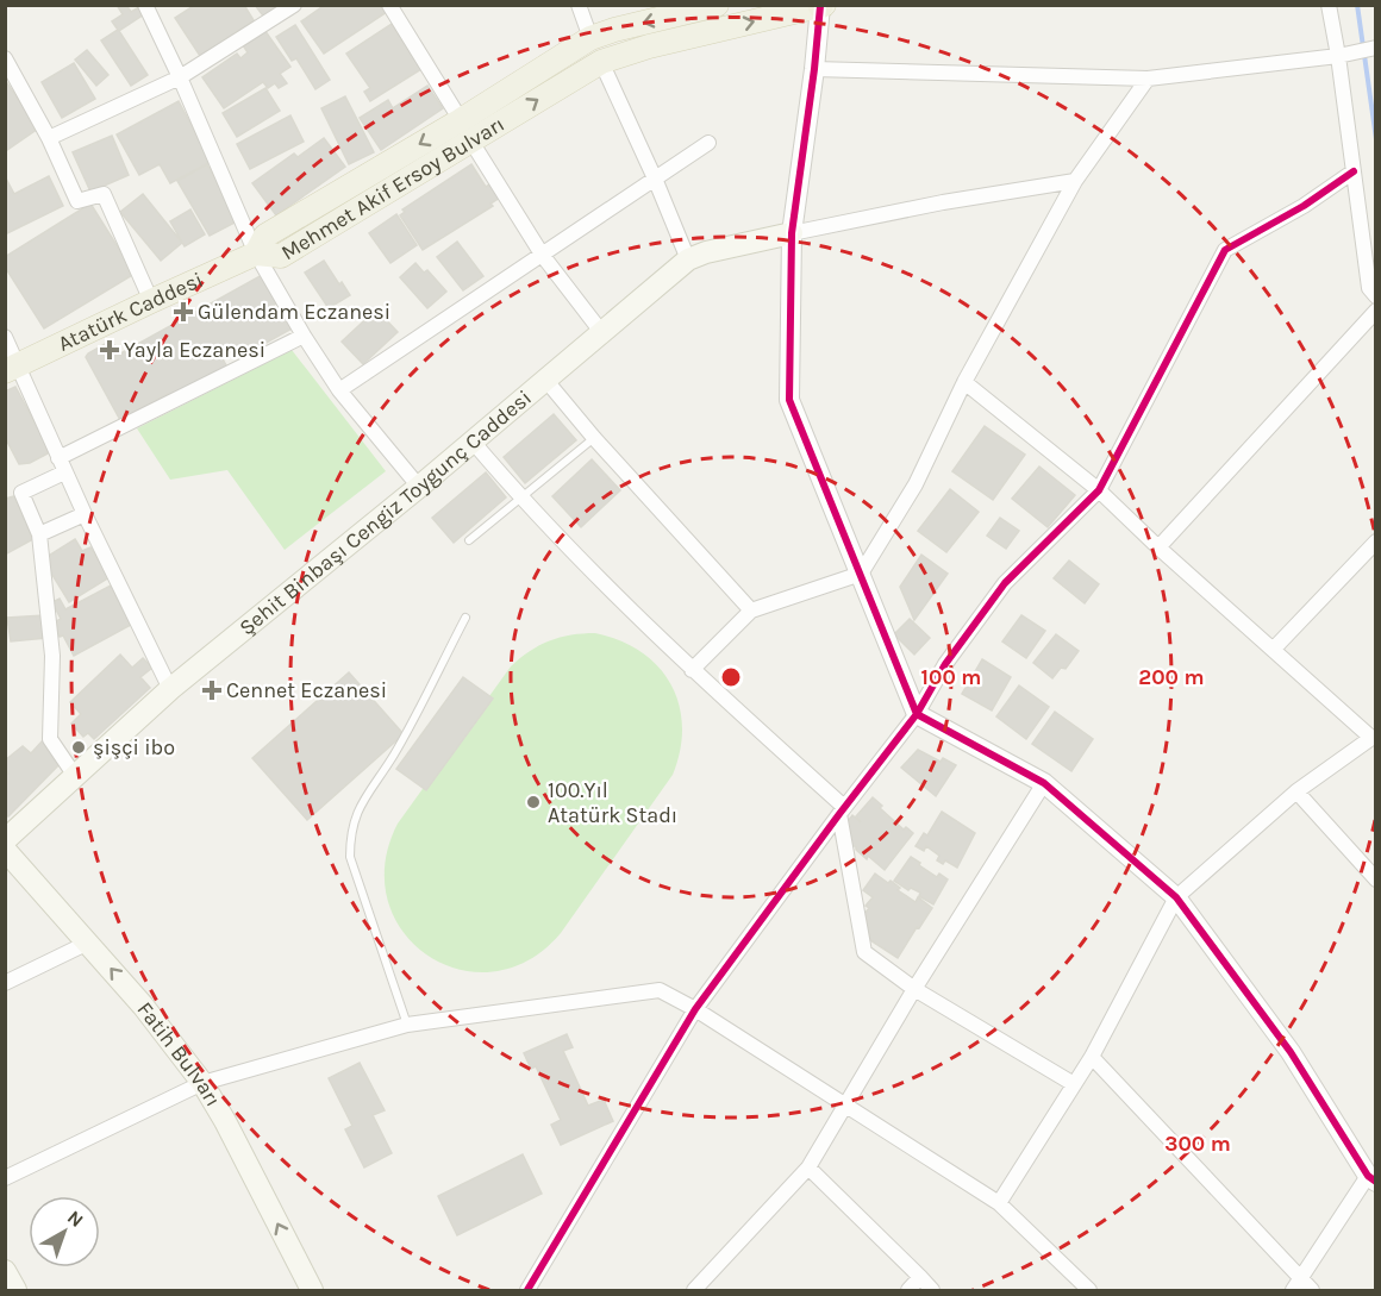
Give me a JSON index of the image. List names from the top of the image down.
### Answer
{
  "streets": {
    "main road": [
      "Mehmet Akif Ersoy Bulvarı",
      "Atatürk Caddesi",
      "Şehit Binbaşı Cengiz Toygunç Caddesi",
      "Fatih Bulvarı"
    ]
  },
  "crossings": [
    ["Mehmet Akif Ersoy Bulvarı", "Atatürk Caddesi"]
  ],
  "one_way": ["Fatih Bulvarı"],
  "places": {
    "health": ["Gülendam Eczanesi", "Yayla Eczanesi", "Cennet Eczanesi"],
    "other": ["şişçi ibo", "100.Yıl Atatürk Stadı"]
  },
  "north": "top right",
  "rings": ["100 m", "200 m", "300 m"]
}
